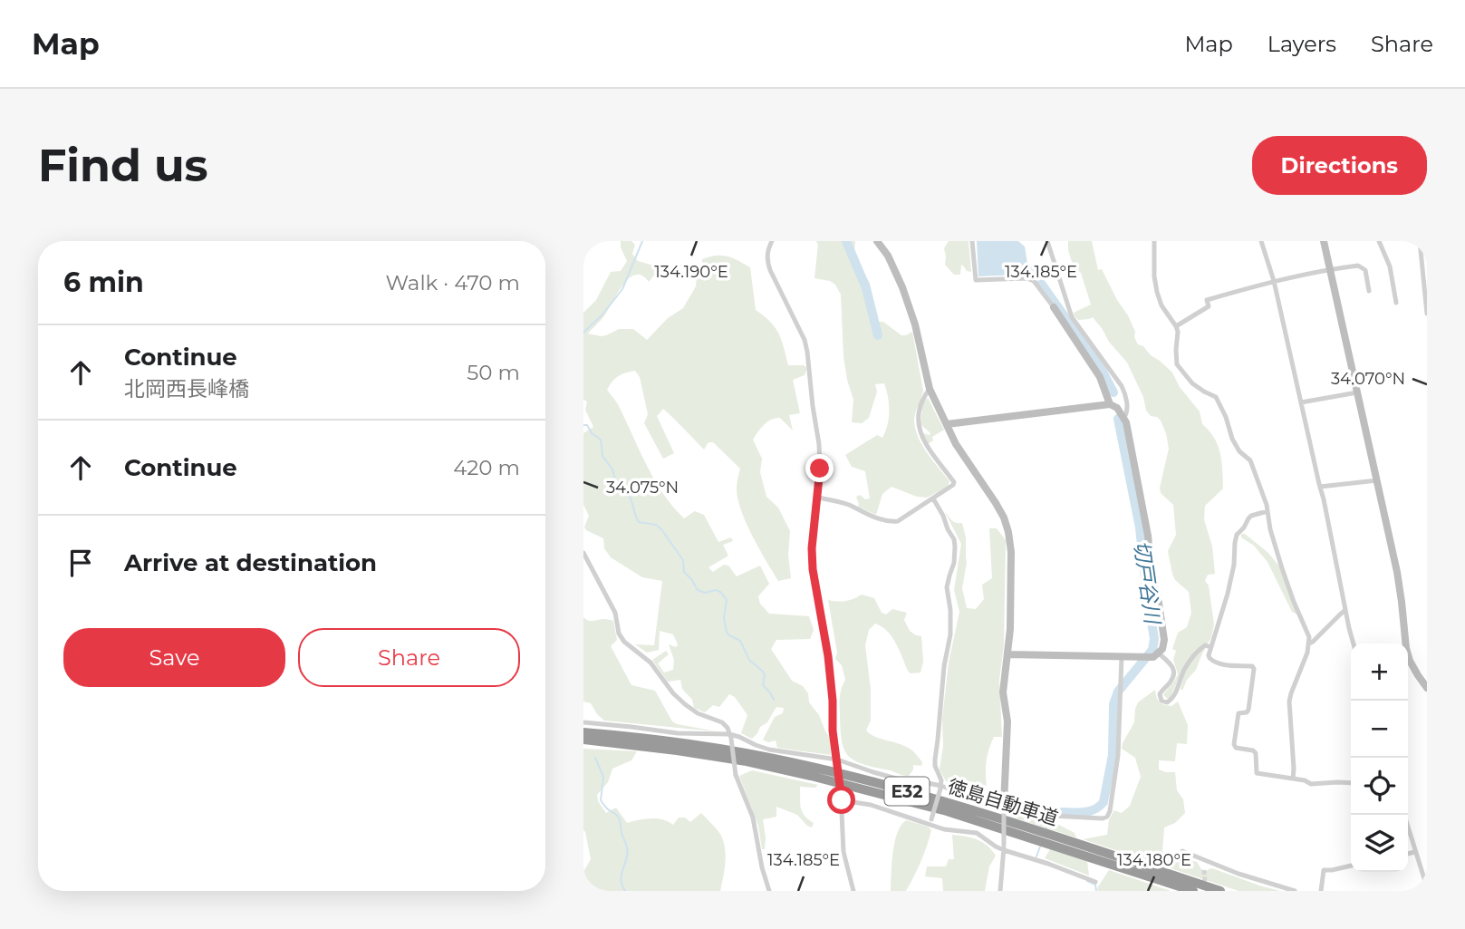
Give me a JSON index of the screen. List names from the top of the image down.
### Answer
{
  "streets": {
    "highway": ["E32", "徳島自動車道"]
  },
  "water": ["切戸谷川"],
  "page": {
    "header": "Map",
    "nav": ["Map", "Layers", "Share"],
    "buttons": [
      "Directions",
      ["Save", "Share"]
    ],
    "title": "Find us",
    "heading": ["6 min", "Walk · 470 m"],
    "list": [
      ["Continue", "北岡西長峰橋", "50 m"],
      ["Continue", "420 m"],
      "Arrive at destination"
    ],
    "map_buttons": ["+", "−"]
  },
  "coordinates": [
    "134.190°E",
    "134.185°E",
    "34.070°N",
    "34.075°N",
    "134.180°E"
  ]
}
